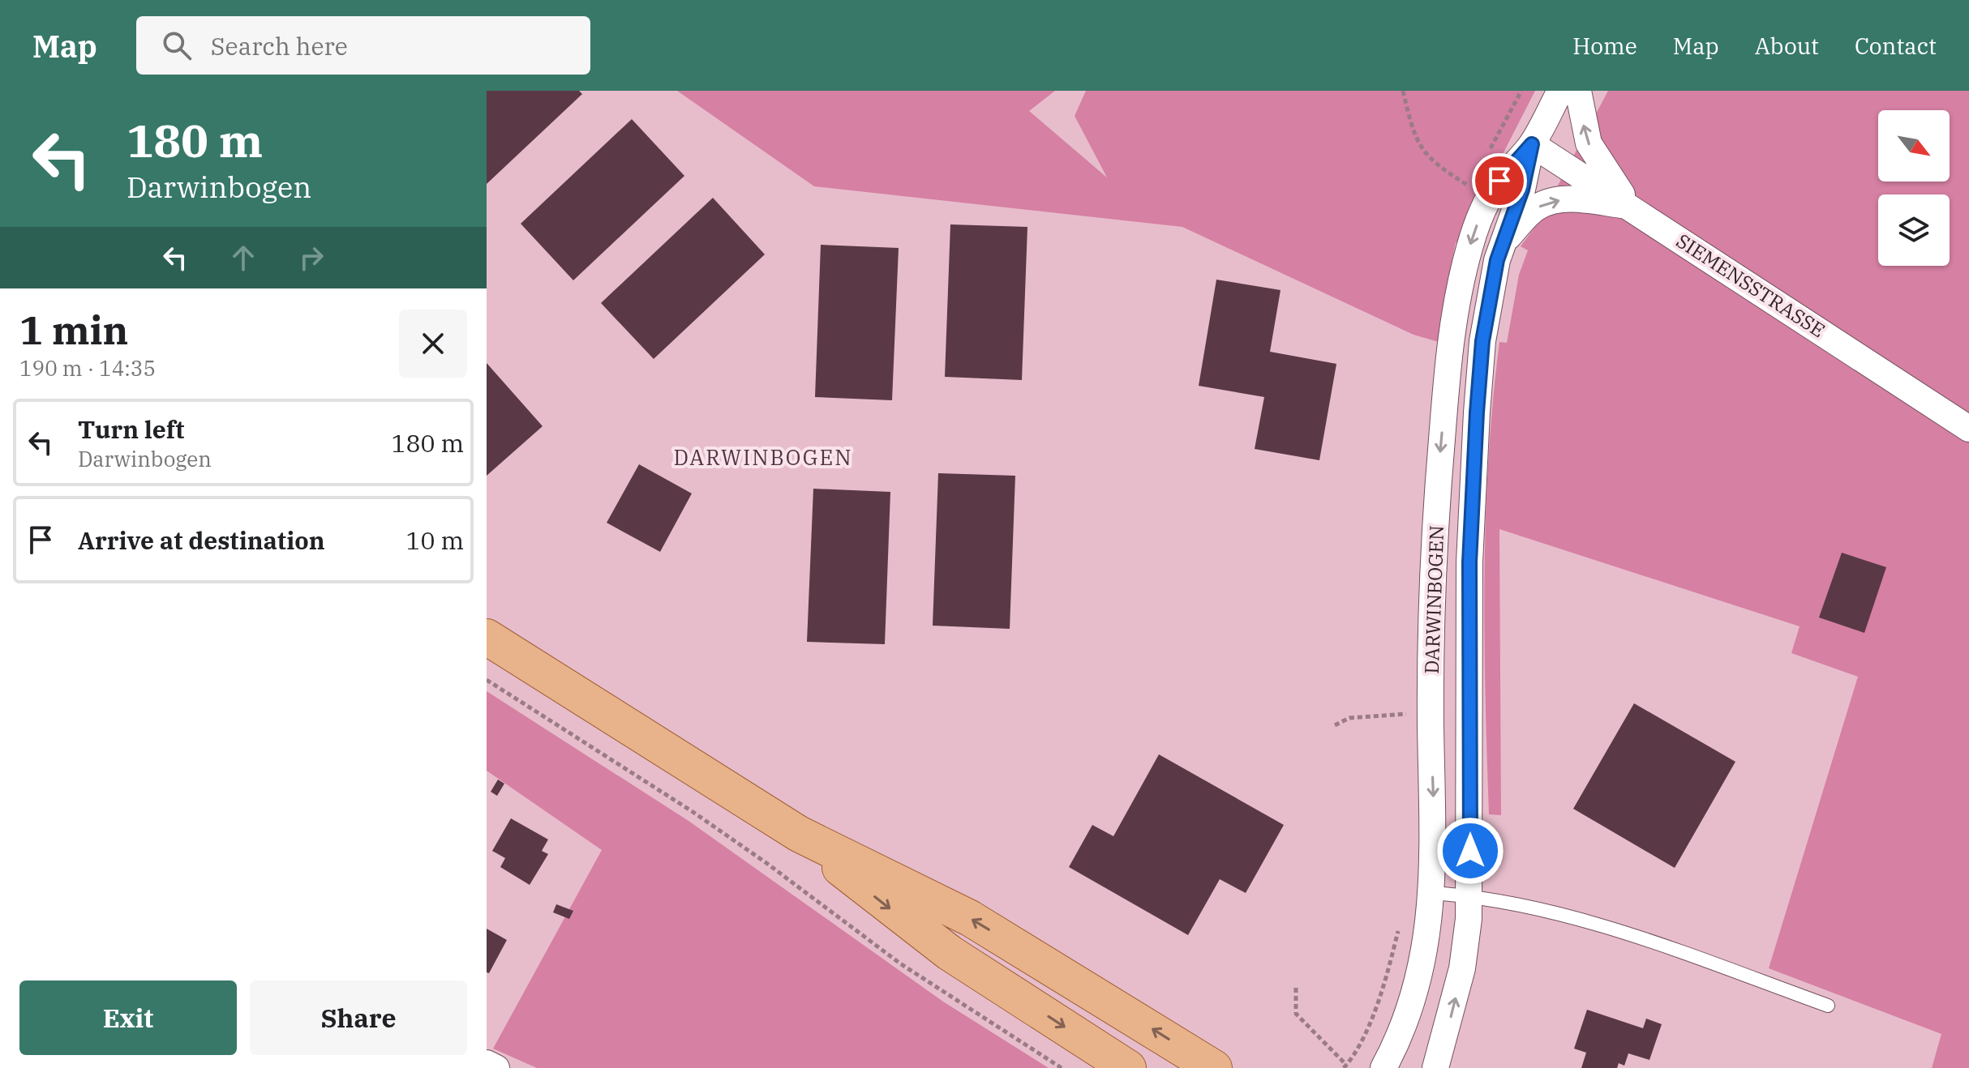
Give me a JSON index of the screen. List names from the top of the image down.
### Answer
{
  "streets": {
    "street": ["SIEMENSSTRASSE", "DARWINBOGEN"]
  },
  "crossings": [
    ["SIEMENSSTRASSE", "DARWINBOGEN"]
  ],
  "districts": ["DARWINBOGEN"],
  "north": "bottom right",
  "page": {
    "header": "Map",
    "search": "Search here",
    "nav": [
      "Home",
      "Map",
      "About",
      "Contact"
    ],
    "turn": ["180 m", "Darwinbogen"],
    "heading": ["1 min", "190 m · 14:35"],
    "list": [
      {
        "name": "Turn left",
        "note": "Darwinbogen",
        "value": "180 m"
      },
      {
        "name": "Arrive at destination",
        "value": "10 m"
      }
    ],
    "buttons": ["Exit", "Share"]
  }
}
